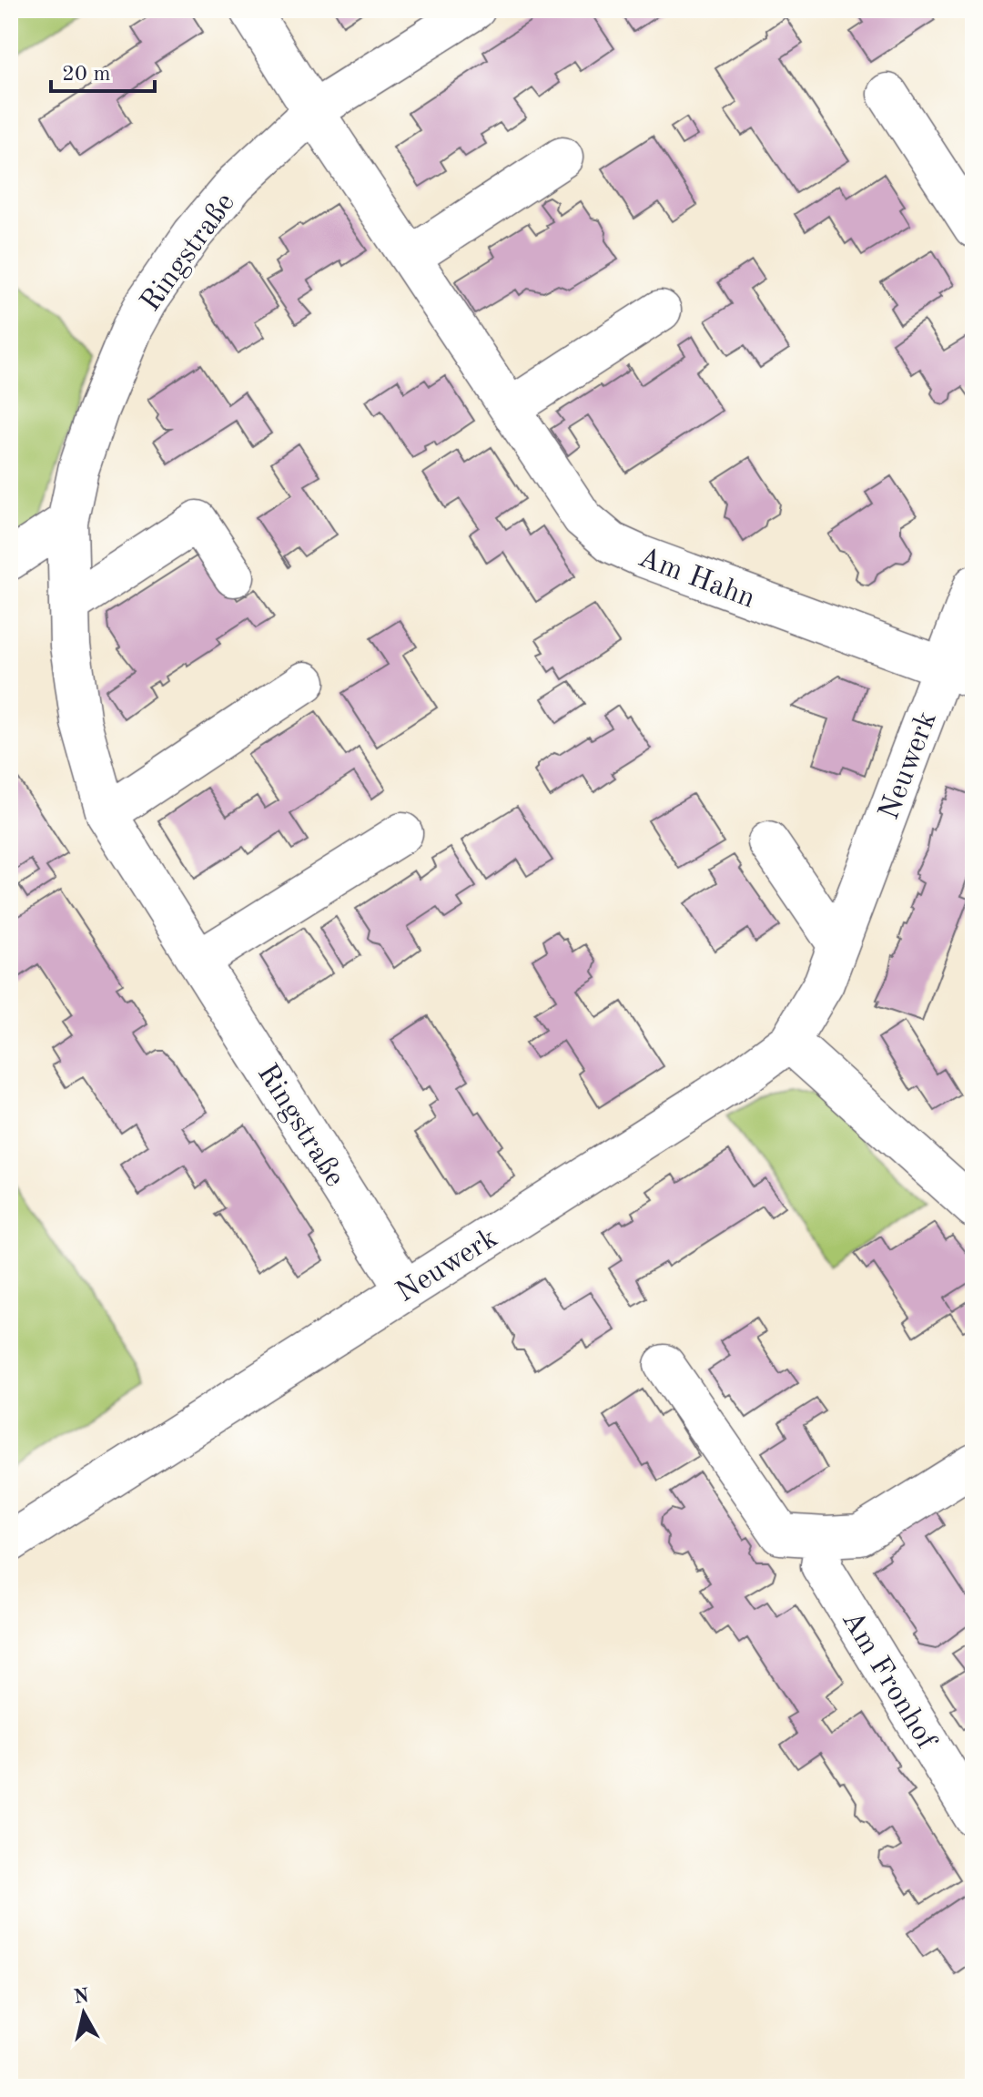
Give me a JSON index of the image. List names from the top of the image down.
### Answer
{
  "streets": {
    "street": [
      "Ringstraße",
      "Am Hahn",
      "Neuwerk",
      "Am Fronhof"
    ]
  },
  "crossings": [
    ["Ringstraße", "Am Hahn"],
    ["Ringstraße", "Neuwerk"],
    ["Am Hahn", "Neuwerk"]
  ],
  "scale_bar": "20 m",
  "north": "top"
}
